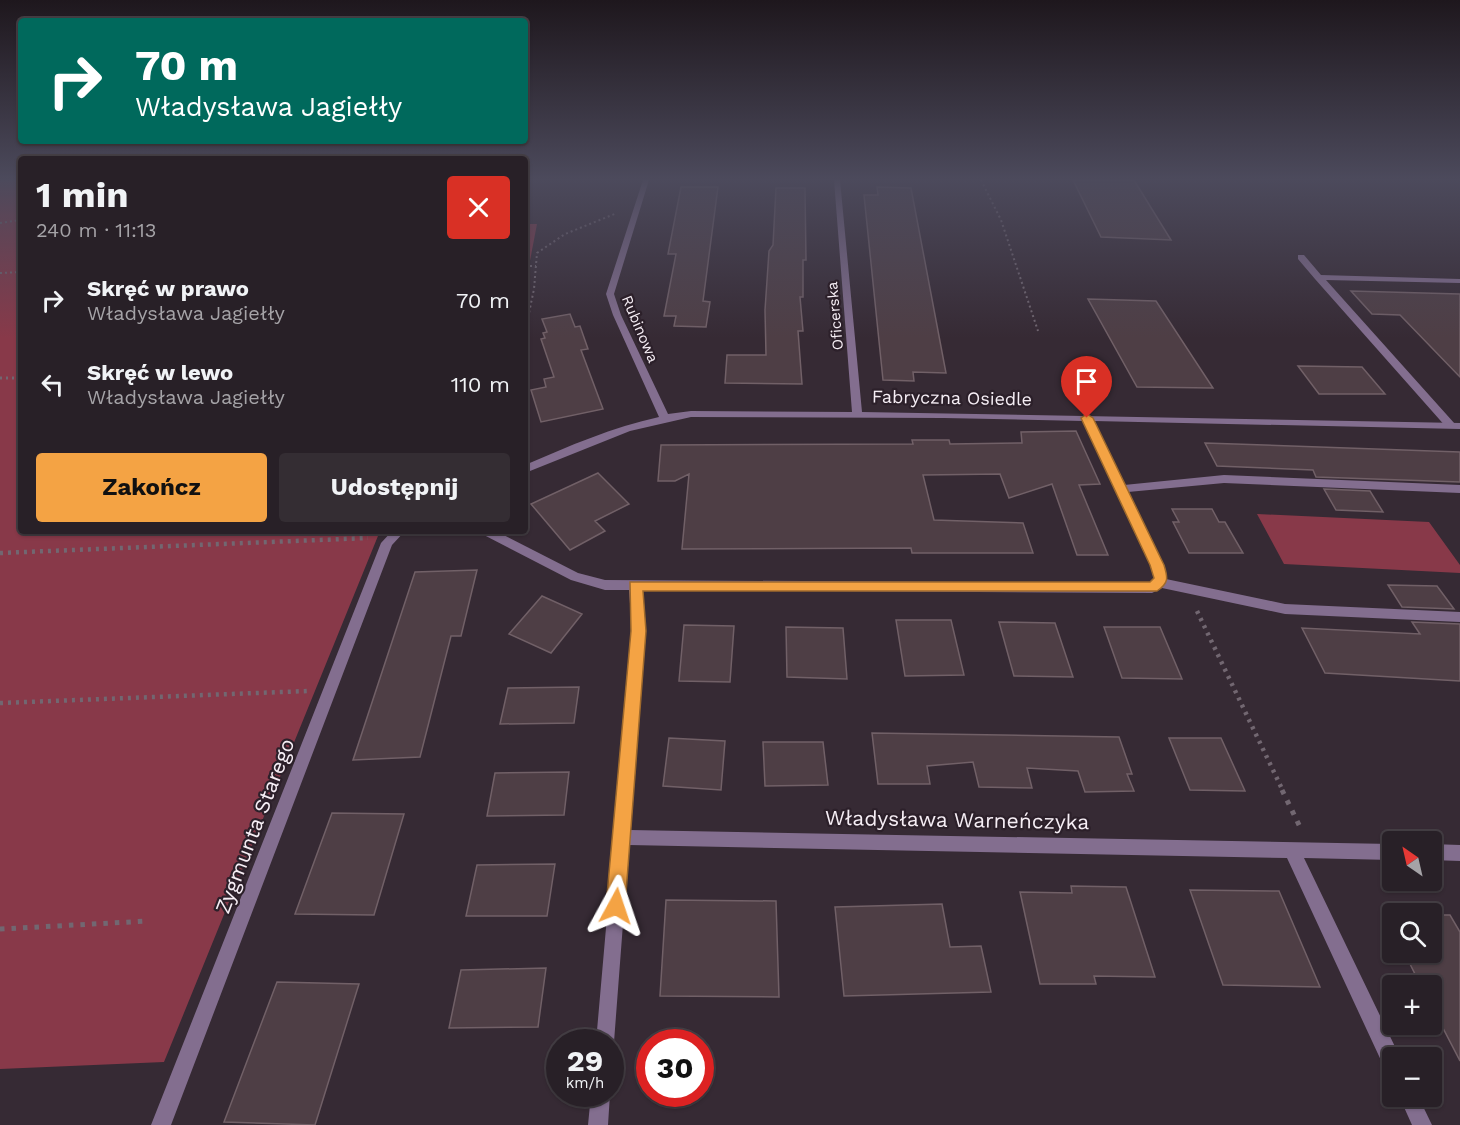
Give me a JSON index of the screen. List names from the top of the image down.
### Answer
{
  "streets": {
    "street": [
      "Oficerska",
      "Rubinowa",
      "Fabryczna Osiedle",
      "Władysława Warneńczyka",
      "Zygmunta Starego"
    ]
  },
  "crossings": [
    ["Oficerska", "Fabryczna Osiedle"],
    ["Rubinowa", "Fabryczna Osiedle"]
  ],
  "north": "top left",
  "page": {
    "turn": ["70 m", "Władysława Jagiełły"],
    "heading": ["1 min", "240 m · 11:13"],
    "list": [
      {
        "name": "Skręć w prawo",
        "note": "Władysława Jagiełły",
        "value": "70 m"
      },
      {
        "name": "Skręć w lewo",
        "note": "Władysława Jagiełły",
        "value": "110 m"
      }
    ],
    "buttons": ["Zakończ", "Udostępnij"],
    "map_buttons": ["+", "−"],
    "speed": "29 km/h",
    "limit": "30"
  }
}
